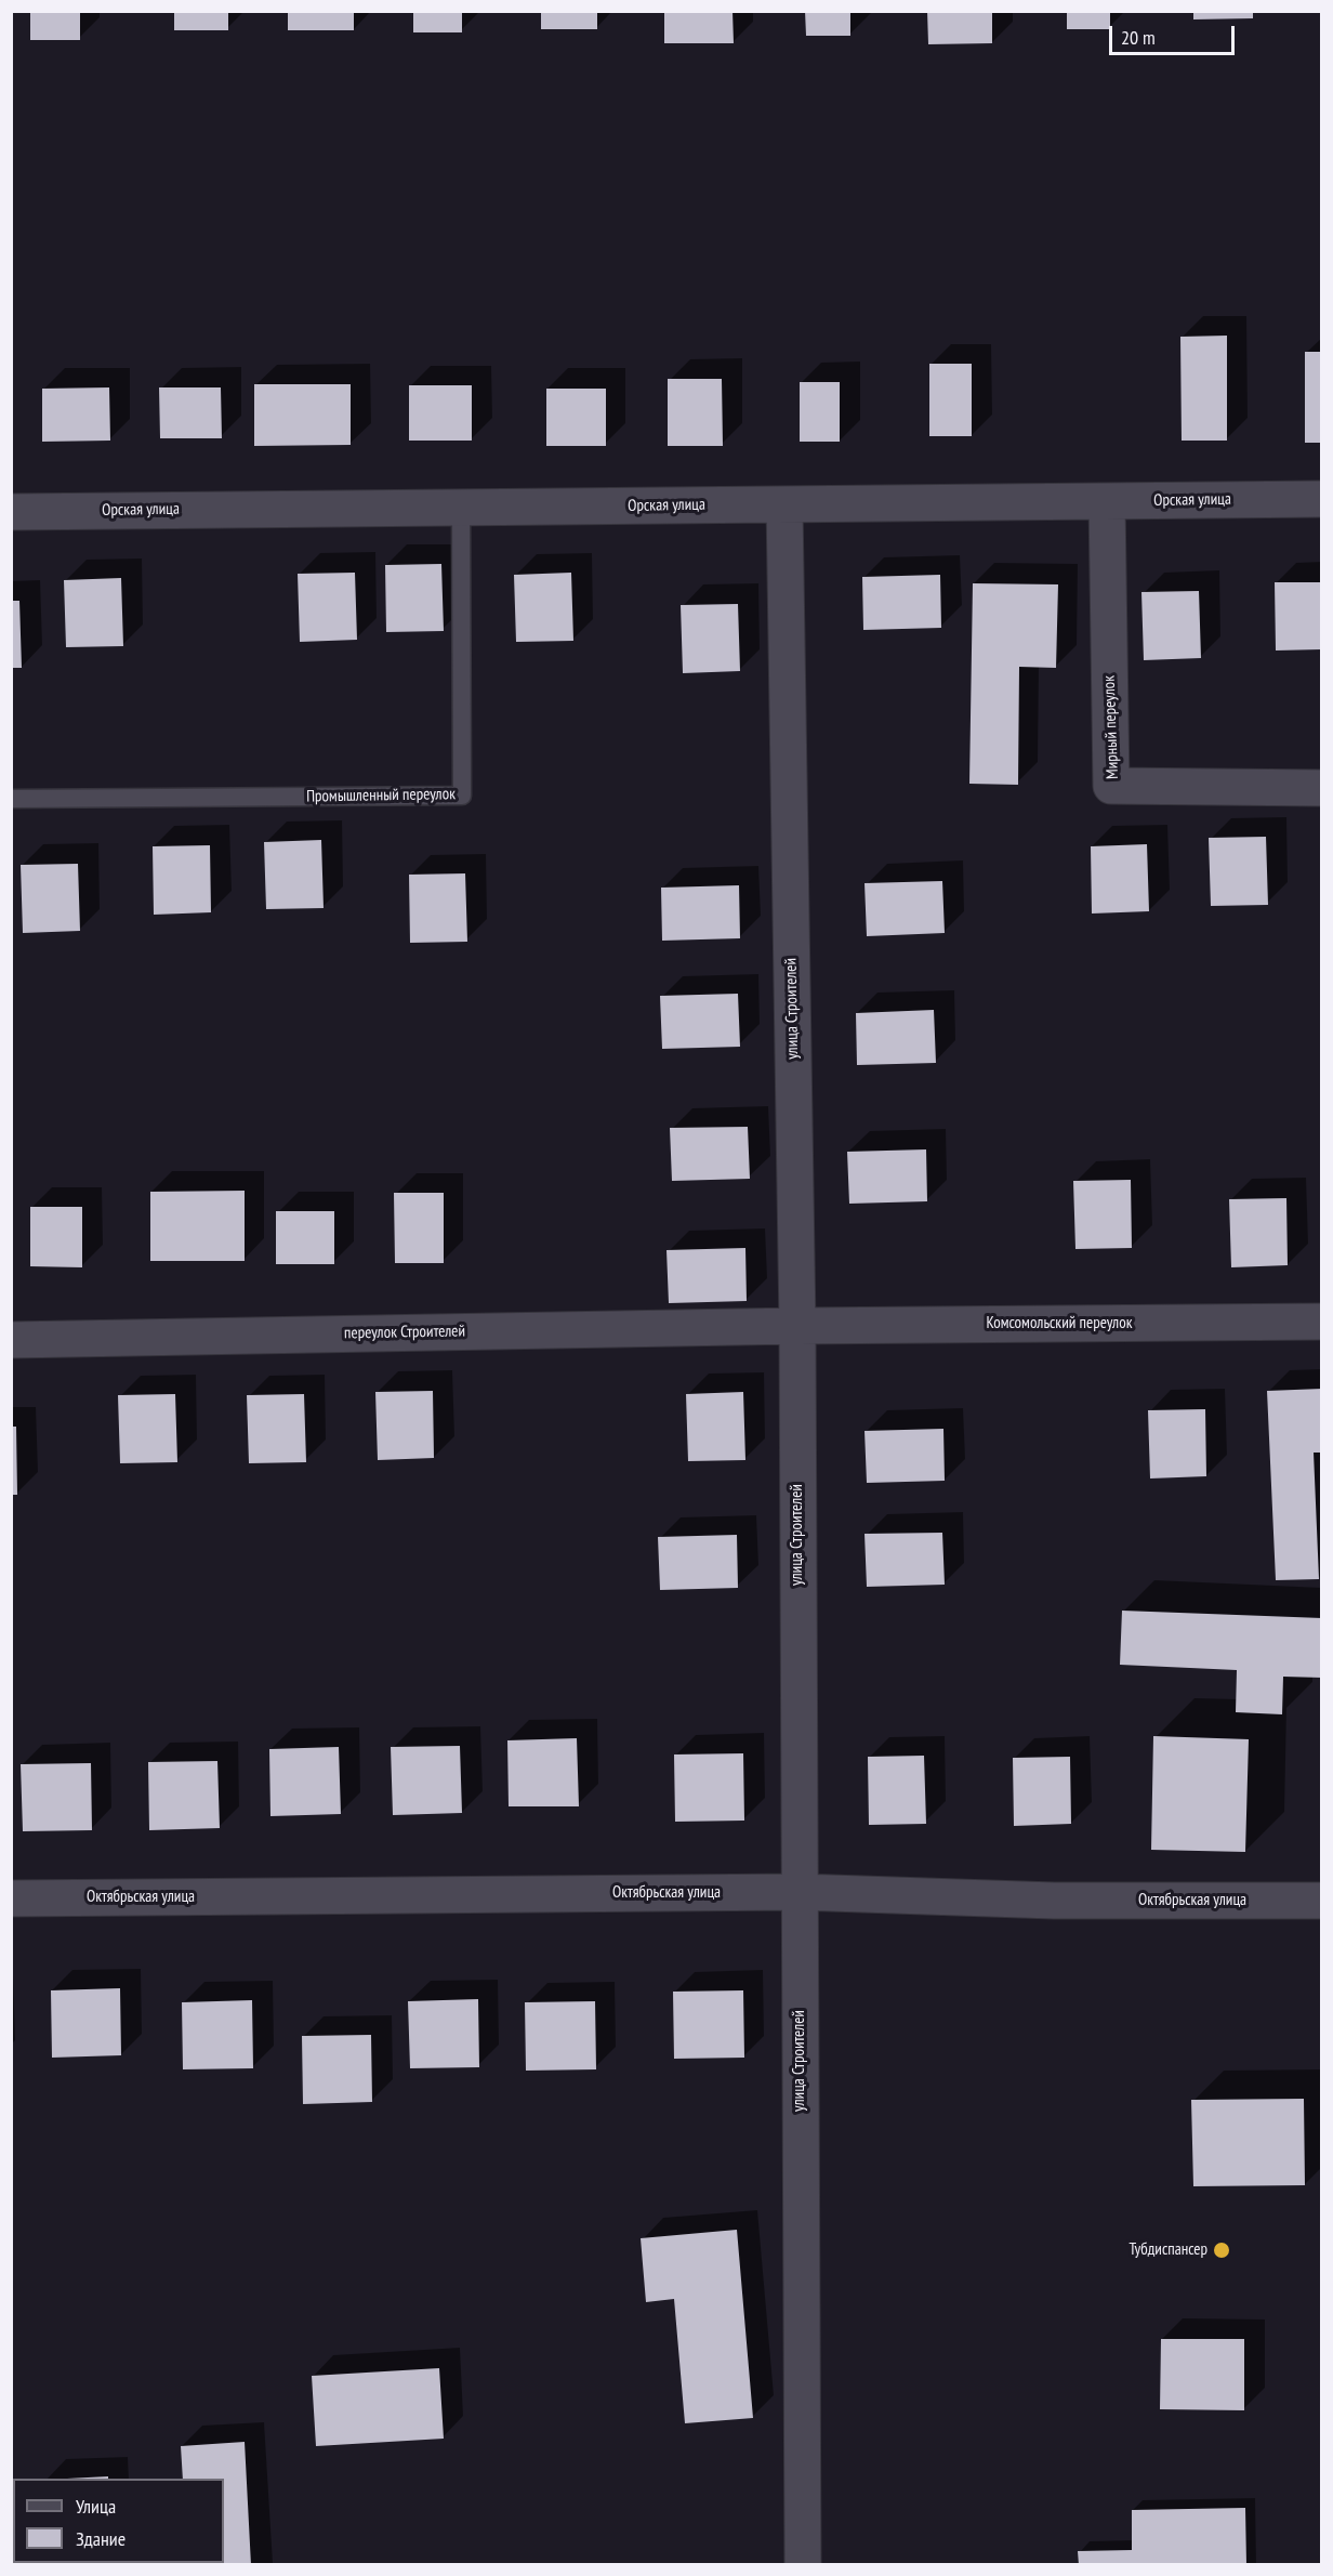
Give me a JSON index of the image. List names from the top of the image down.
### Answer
{
  "streets": {
    "street": [
      "Орская улица",
      "Мирный переулок",
      "улица Строителей",
      "Комсомольский переулок",
      "переулок Строителей",
      "Октябрьская улица"
    ],
    "lane": ["Промышленный переулок"]
  },
  "crossings": [
    ["Орская улица", "Мирный переулок"],
    ["Орская улица", "Промышленный переулок"],
    ["Орская улица", "улица Строителей"],
    ["улица Строителей", "Комсомольский переулок"],
    ["улица Строителей", "переулок Строителей"],
    ["улица Строителей", "Октябрьская улица"],
    ["Комсомольский переулок", "переулок Строителей"]
  ],
  "places": ["Тубдиспансер"],
  "legend": ["Улица", "Здание"],
  "scale_bar": "20 m"
}
